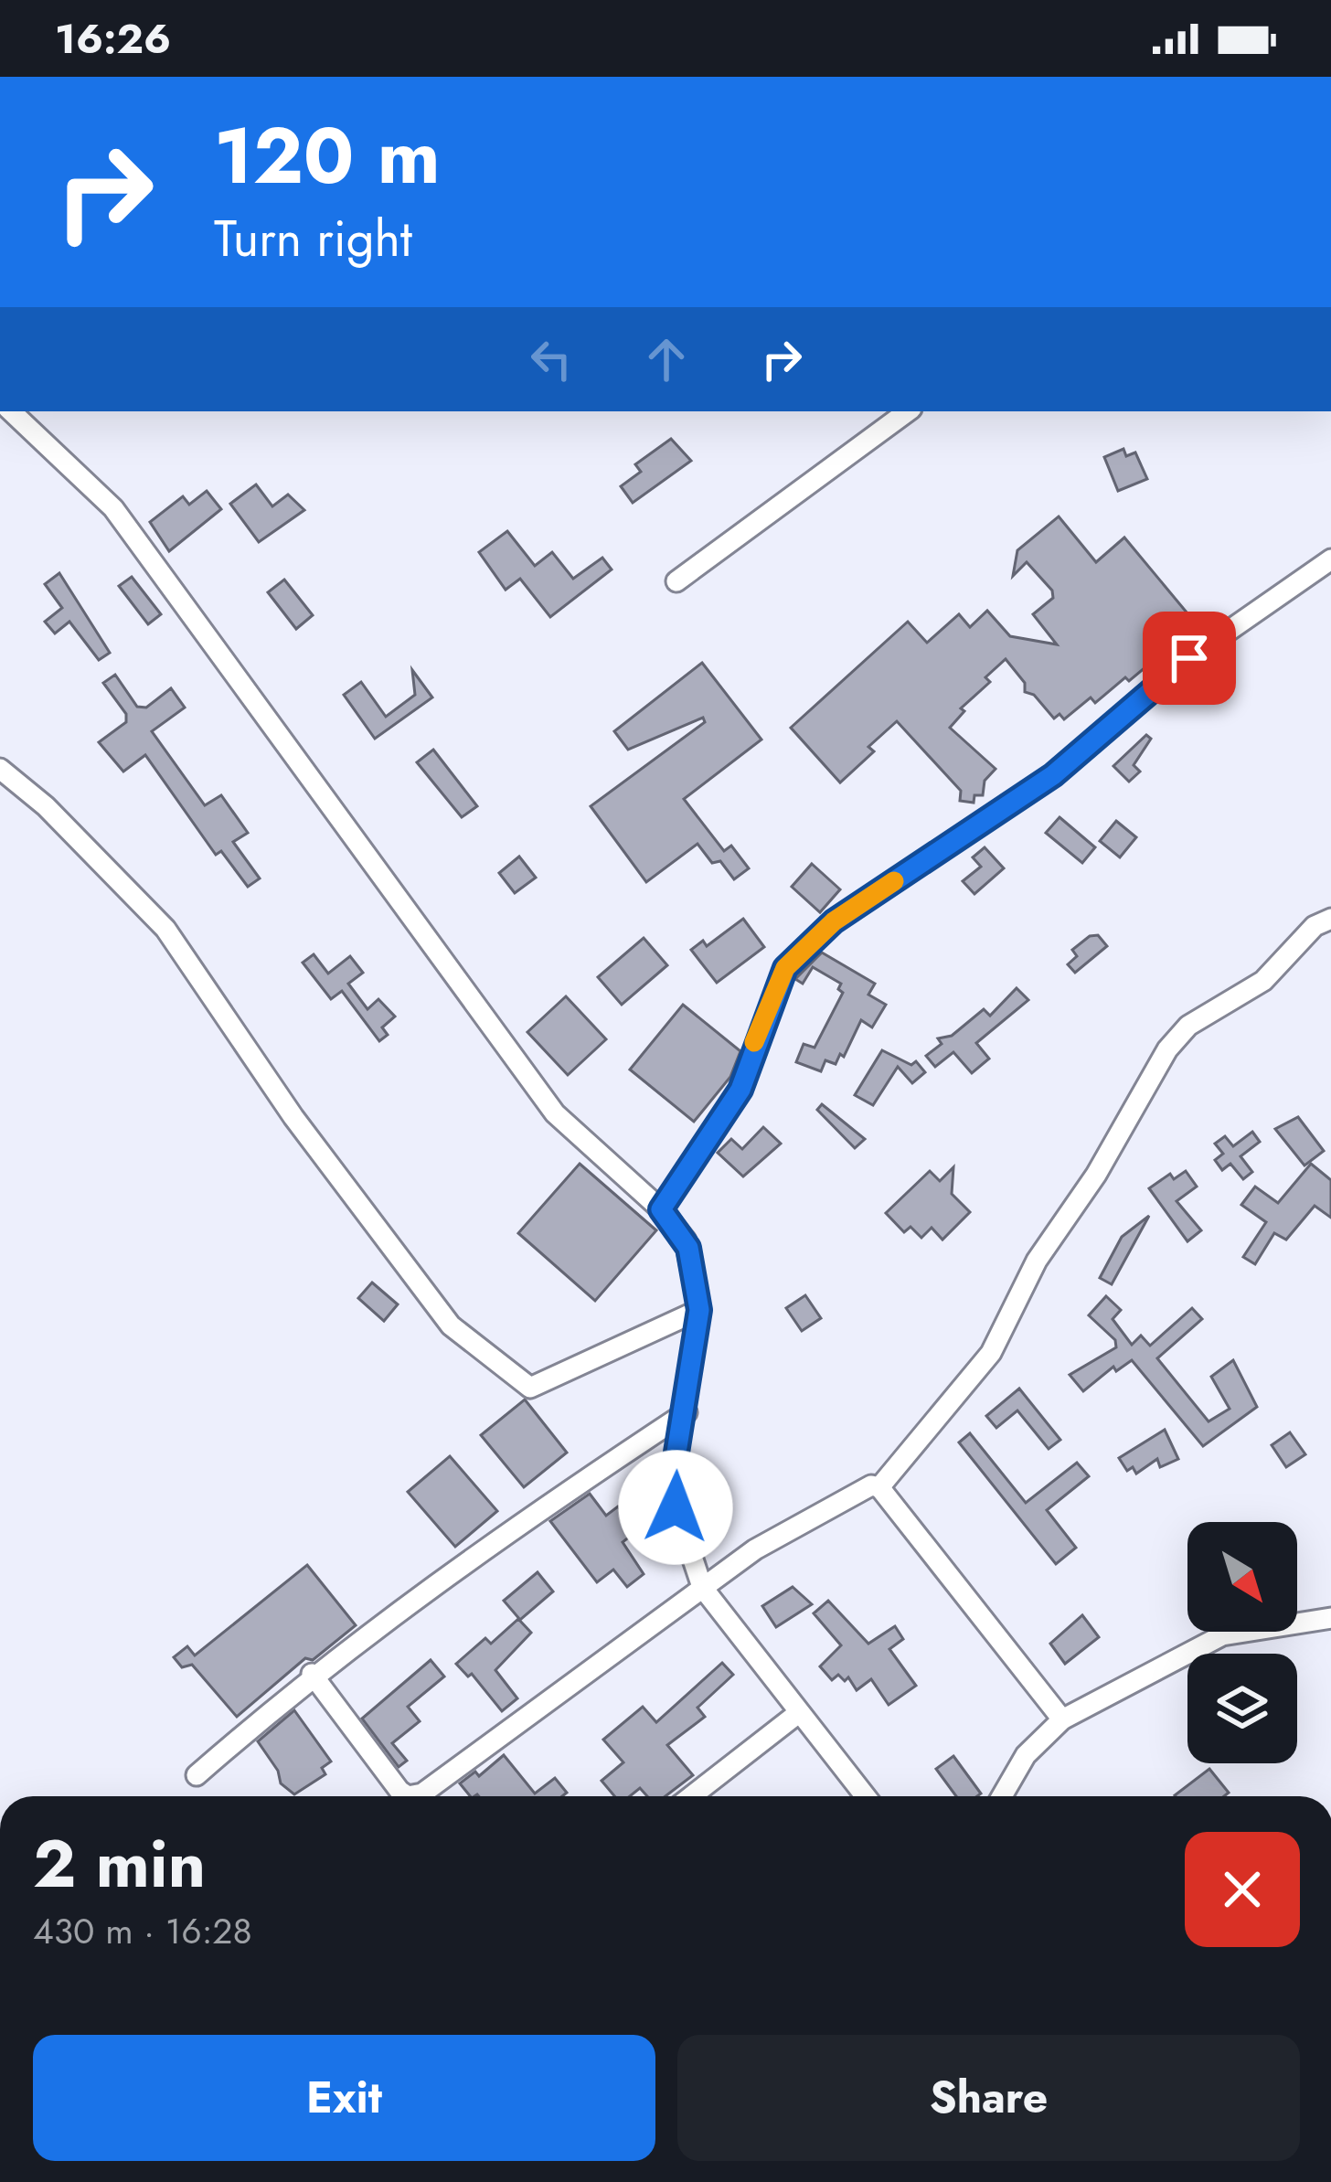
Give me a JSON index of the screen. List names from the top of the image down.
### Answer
{
  "north": "bottom right",
  "page": {
    "status": "16:26",
    "turn": ["120 m", "Turn right"],
    "heading": ["2 min", "430 m · 16:28"],
    "buttons": ["Exit", "Share"]
  }
}
